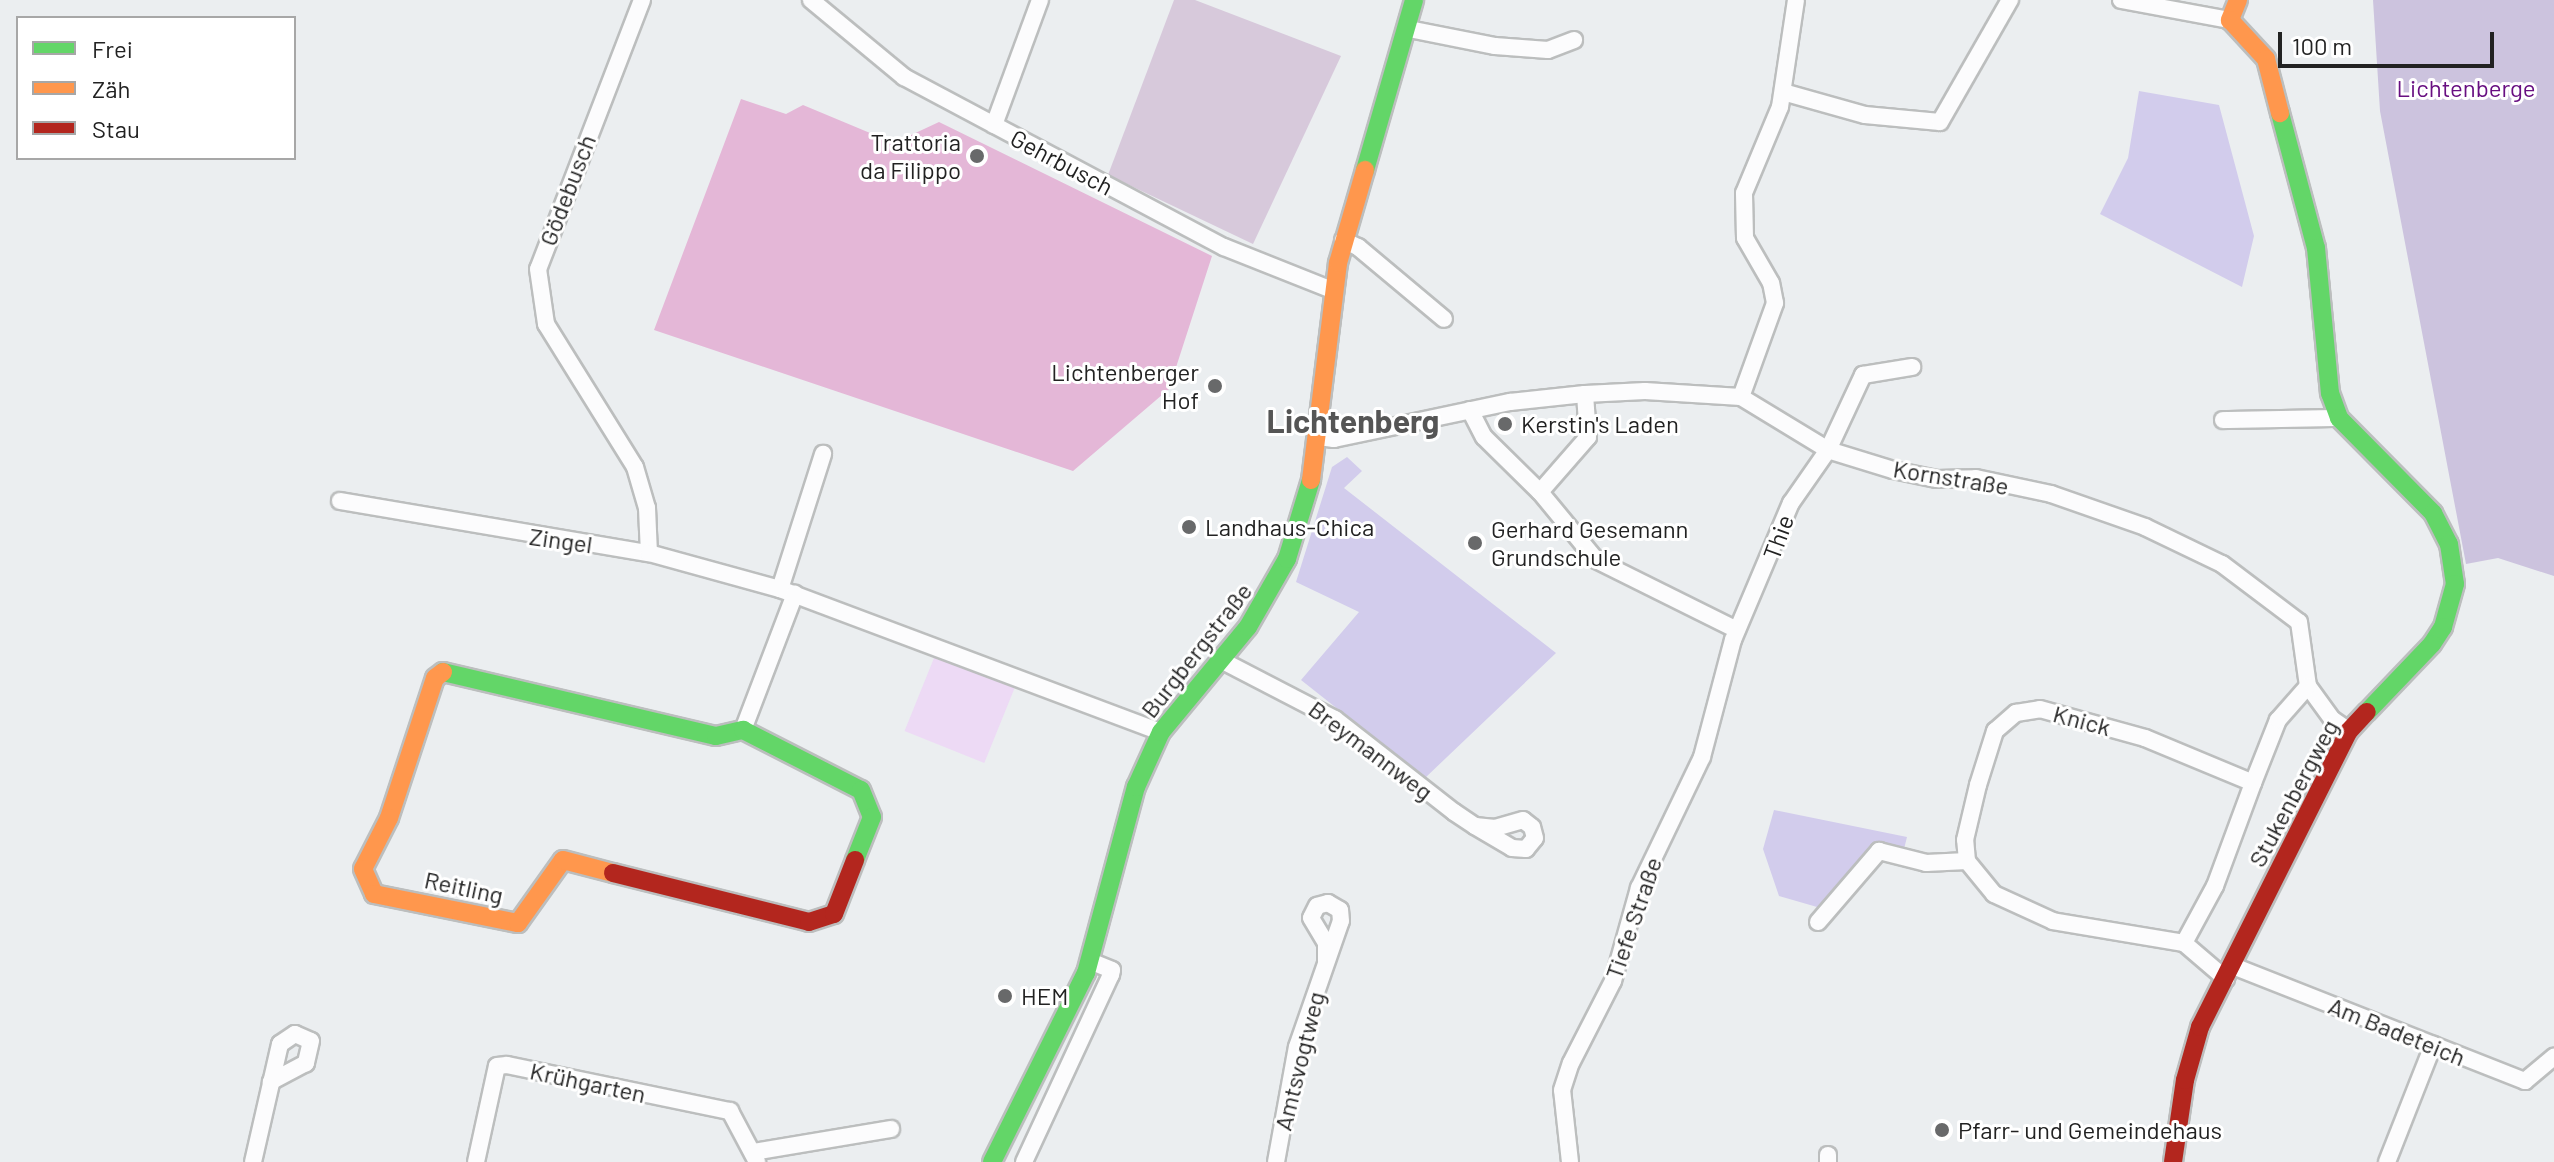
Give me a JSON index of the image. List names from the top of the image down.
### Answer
{
  "streets": {
    "street": [
      "Gehrbusch",
      "Gödebusch",
      "Kornstraße",
      "Thie",
      "Zingel",
      "Burgbergstraße",
      "Knick",
      "Breymannweg",
      "Stukenbergweg",
      "Reitling",
      "Tiefe Straße",
      "Am Badeteich",
      "Amtsvogtweg",
      "Krühgarten"
    ]
  },
  "crossings": [
    ["Gehrbusch", "Burgbergstraße"],
    ["Gödebusch", "Zingel"],
    ["Kornstraße", "Thie"],
    ["Kornstraße", "Burgbergstraße"],
    ["Kornstraße", "Stukenbergweg"],
    ["Thie", "Tiefe Straße"],
    ["Zingel", "Burgbergstraße"],
    ["Burgbergstraße", "Breymannweg"],
    ["Stukenbergweg", "Am Badeteich"]
  ],
  "districts": ["Lichtenberg"],
  "parks": ["Lichtenberge"],
  "places": [
    "Trattoria da Filippo",
    "Lichtenberger Hof",
    "Kerstin's Laden",
    "Landhaus-Chica",
    "Gerhard Gesemann Grundschule",
    "HEM",
    "Pfarr- und Gemeindehaus"
  ],
  "legend": ["Frei", "Zäh", "Stau"],
  "scale_bar": "100 m"
}
